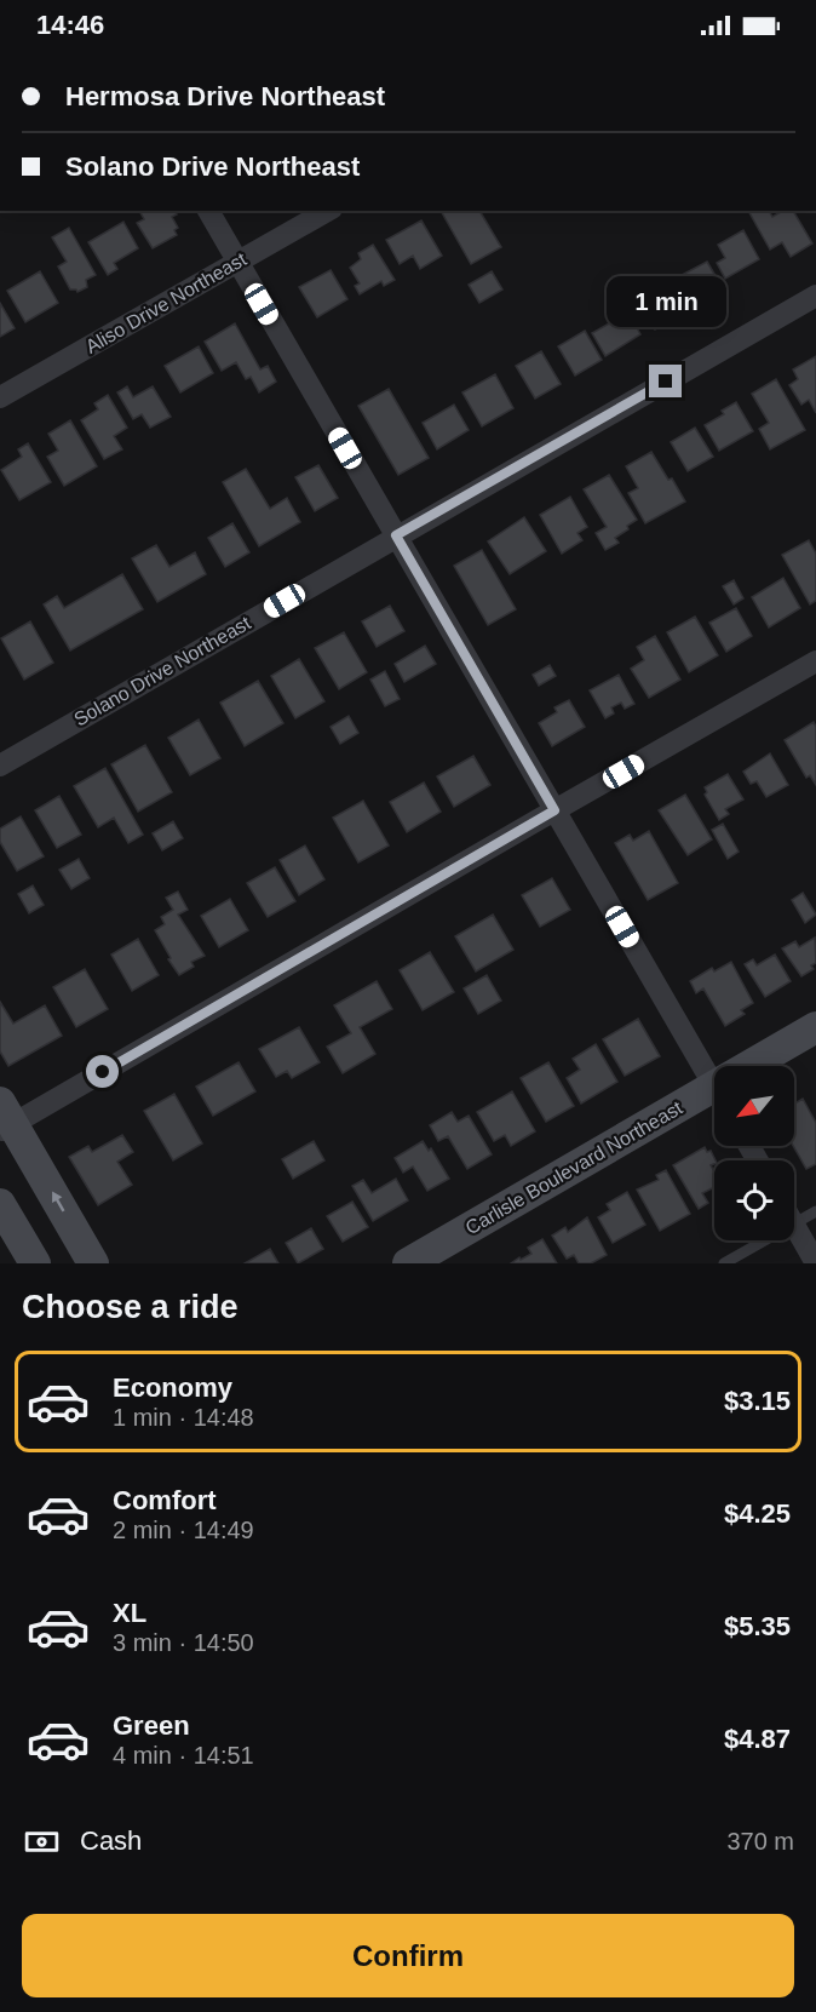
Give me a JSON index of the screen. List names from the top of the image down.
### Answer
{
  "streets": {
    "street": ["Aliso Drive Northeast", "Solano Drive Northeast", "Carlisle Boulevard Northeast"]
  },
  "north": "bottom left",
  "page": {
    "status": "14:46",
    "banner": ["Hermosa Drive Northeast", "Solano Drive Northeast"],
    "bubble": "1 min",
    "heading": "Choose a ride",
    "list": [
      {
        "name": "Economy",
        "note": "1 min · 14:48",
        "value": "$3.15"
      },
      {
        "name": "Comfort",
        "note": "2 min · 14:49",
        "value": "$4.25"
      },
      {
        "name": "XL",
        "note": "3 min · 14:50",
        "value": "$5.35"
      },
      {
        "name": "Green",
        "note": "4 min · 14:51",
        "value": "$4.87"
      }
    ],
    "pay": ["Cash", "370 m"],
    "buttons": "Confirm"
  }
}
